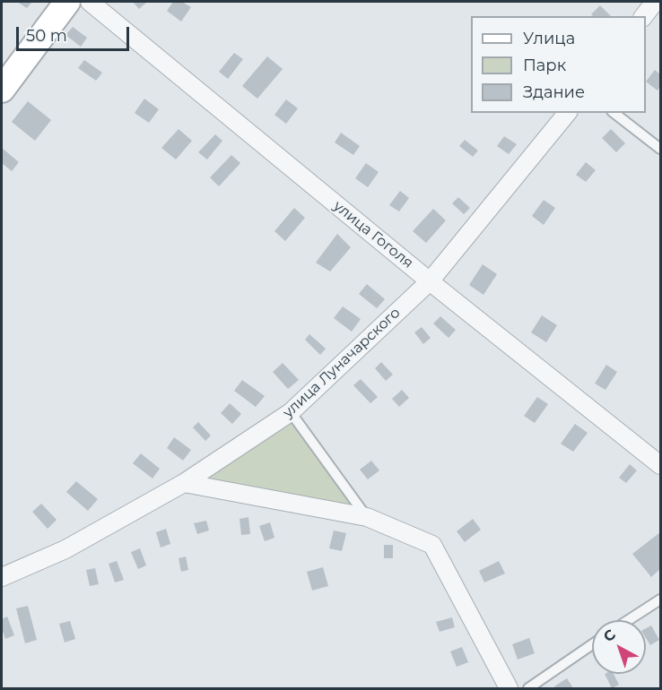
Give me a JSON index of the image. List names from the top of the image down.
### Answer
{
  "streets": {
    "street": ["улица Гоголя", "улица Луначарского"]
  },
  "crossings": [
    ["улица Гоголя", "улица Луначарского"]
  ],
  "legend": ["Улица", "Парк", "Здание"],
  "scale_bar": "50 m",
  "north": "top left"
}
